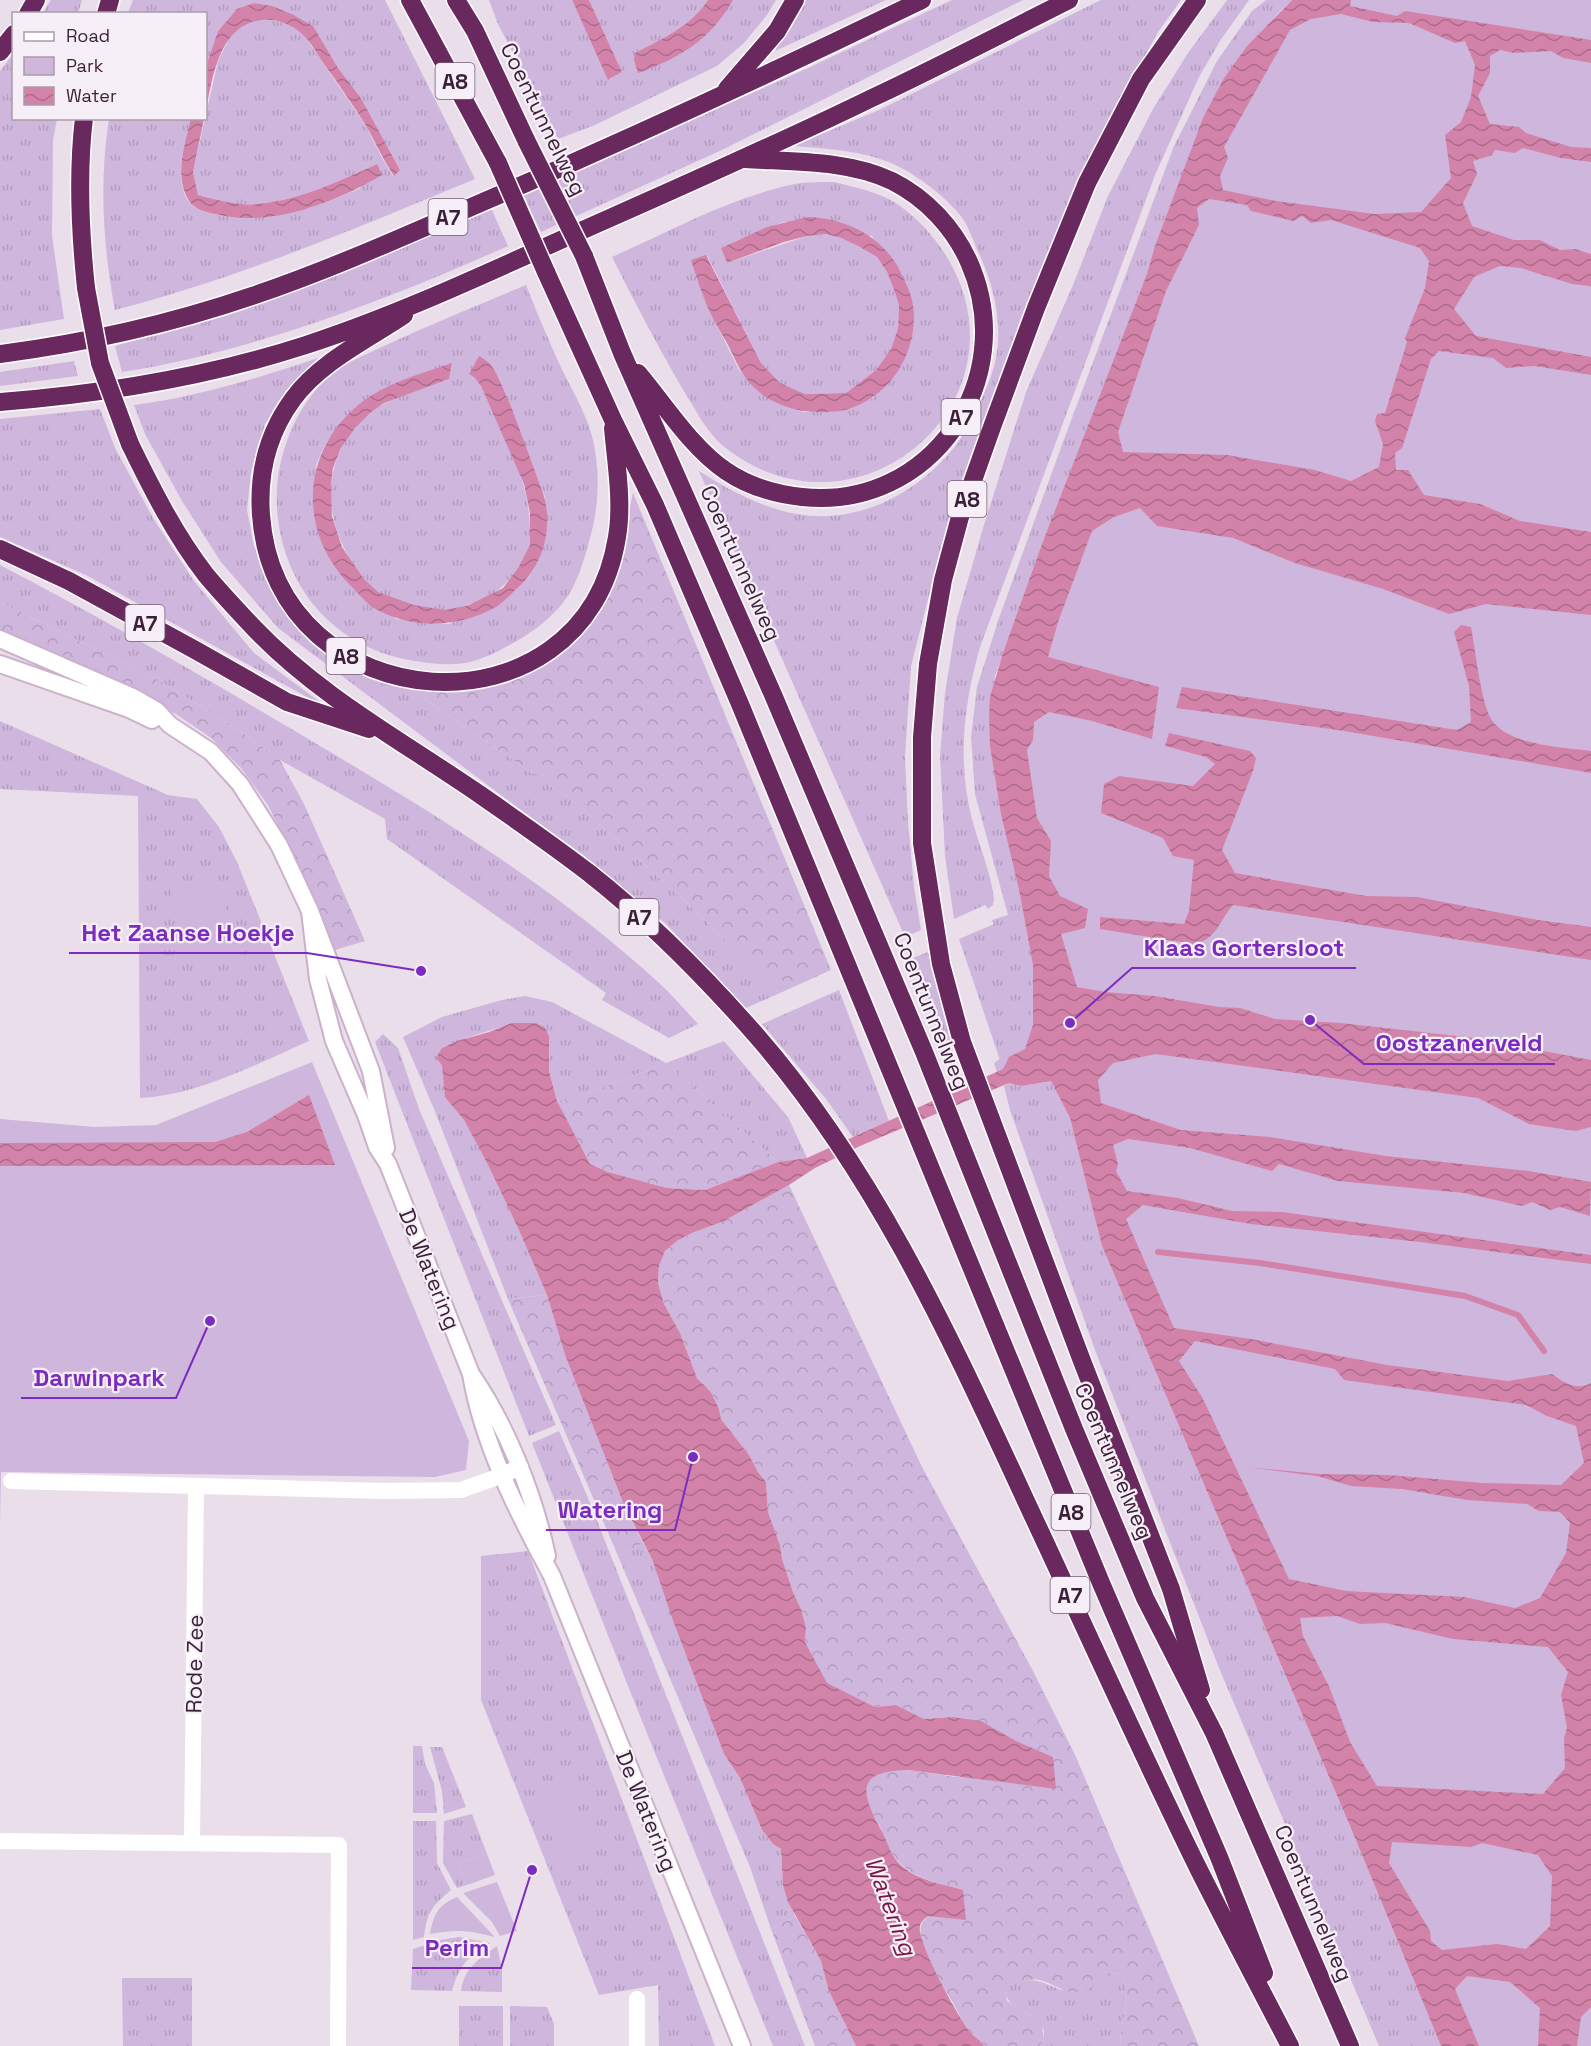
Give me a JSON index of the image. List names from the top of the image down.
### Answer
{
  "streets": {
    "highway": ["A8", "Coentunnelweg", "A7"],
    "main road": ["De Watering", "Rode Zee"]
  },
  "crossings": [
    ["A8", "Coentunnelweg"],
    ["A8", "A7"],
    ["Coentunnelweg", "A7"]
  ],
  "water": ["Watering"],
  "places": [
    "Het Zaanse Hoekje",
    "Oostzanerveld",
    "Klaas Gortersloot",
    "Darwinpark",
    "Watering",
    "Perim"
  ],
  "legend": ["Road", "Park", "Water"]
}
